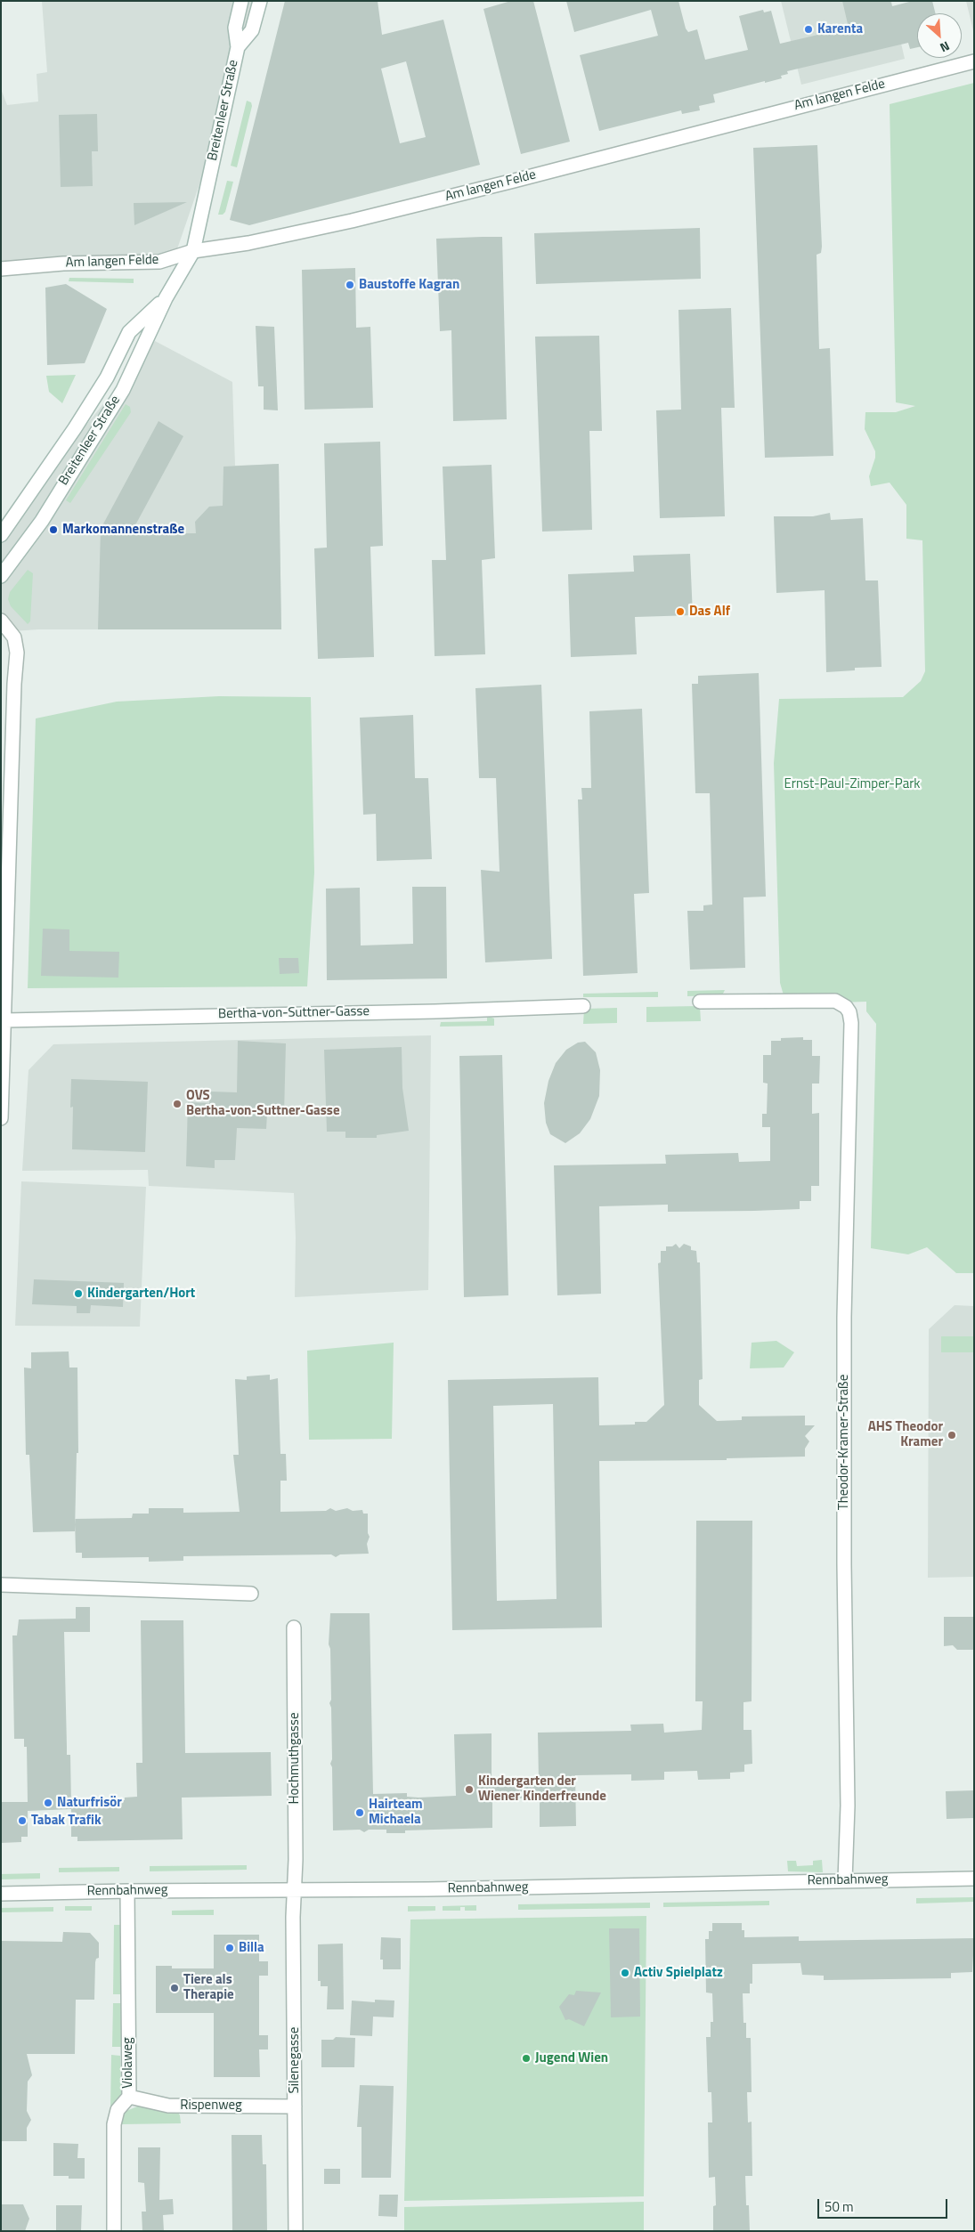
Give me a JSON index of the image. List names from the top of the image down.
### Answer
{
  "streets": {
    "street": [
      "Am langen Felde",
      "Breitenleer Straße",
      "Bertha-von-Suttner-Gasse",
      "Theodor-Kramer-Straße",
      "Hochmuthgasse",
      "Rennbahnweg",
      "Silenegasse",
      "Violaweg",
      "Rispenweg"
    ]
  },
  "crossings": [
    ["Am langen Felde", "Breitenleer Straße"],
    ["Theodor-Kramer-Straße", "Rennbahnweg"],
    ["Hochmuthgasse", "Rennbahnweg"],
    ["Hochmuthgasse", "Silenegasse"],
    ["Rennbahnweg", "Silenegasse"],
    ["Rennbahnweg", "Violaweg"],
    ["Silenegasse", "Rispenweg"],
    ["Violaweg", "Rispenweg"]
  ],
  "parks": ["Ernst-Paul-Zimper-Park"],
  "places": [
    "Karenta",
    "Baustoffe Kagran",
    "Markomannenstraße",
    "Das Alf",
    "OVS Bertha-von-Suttner-Gasse",
    "Kindergarten/Hort",
    "AHS Theodor Kramer",
    "Kindergarten der Wiener Kinderfreunde",
    "Naturfrisör",
    "Hairteam Michaela",
    "Tabak Trafik",
    "Billa",
    "Activ Spielplatz",
    "Tiere als Therapie",
    "Jugend Wien"
  ],
  "scale_bar": "50 m",
  "north": "bottom right"
}
